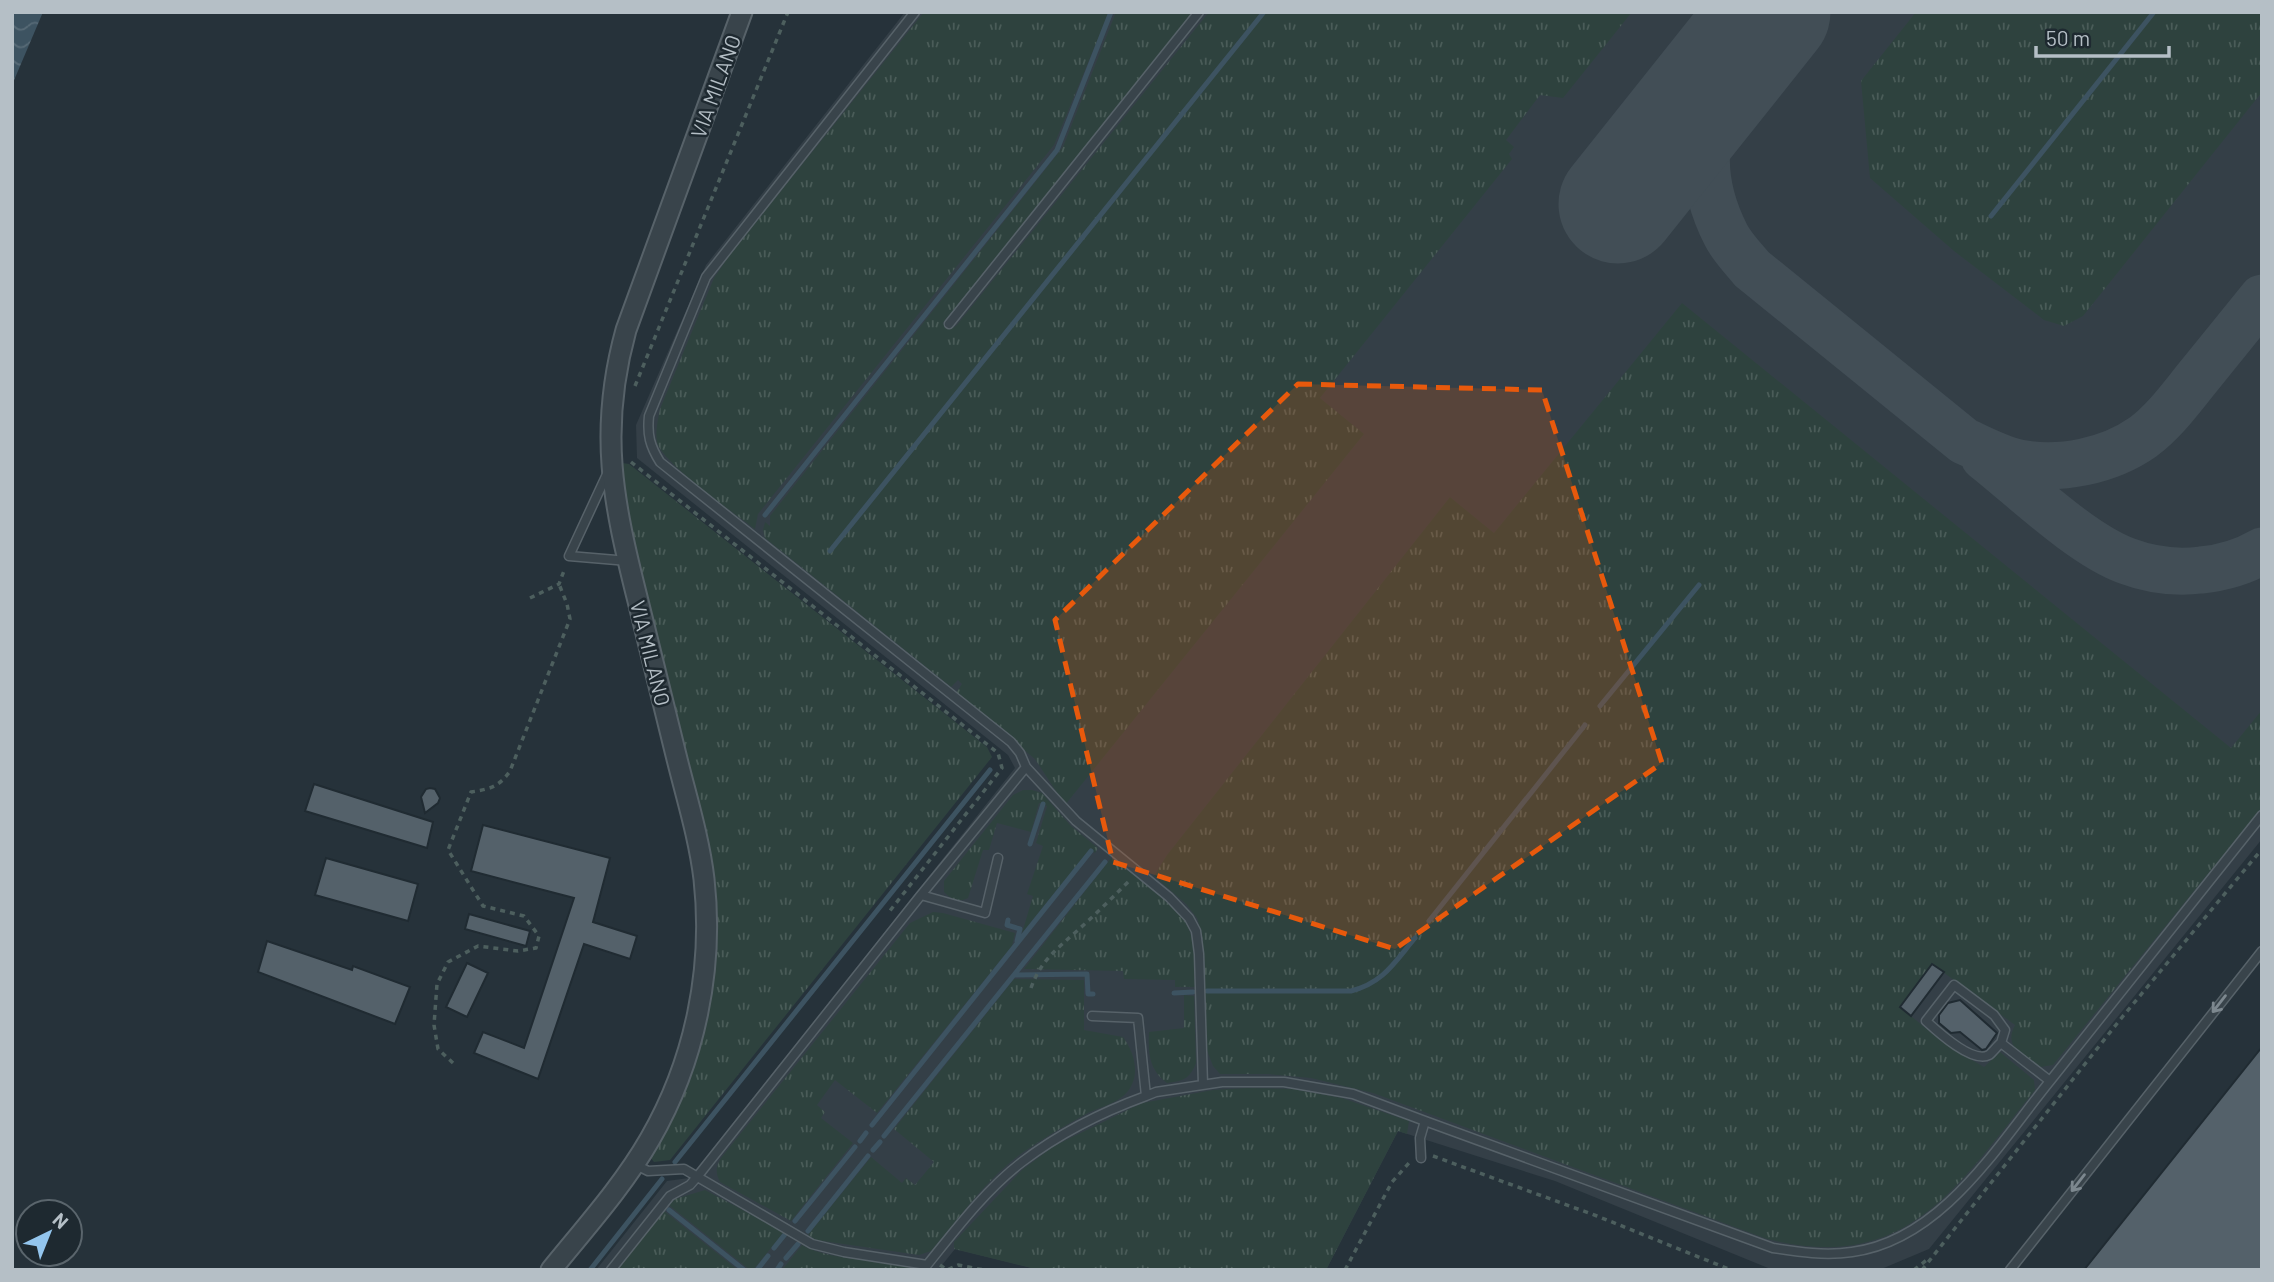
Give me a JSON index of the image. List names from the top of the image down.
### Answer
{
  "streets": {
    "street": ["VIA MILANO"]
  },
  "scale_bar": "50 m",
  "north": "top right"
}
